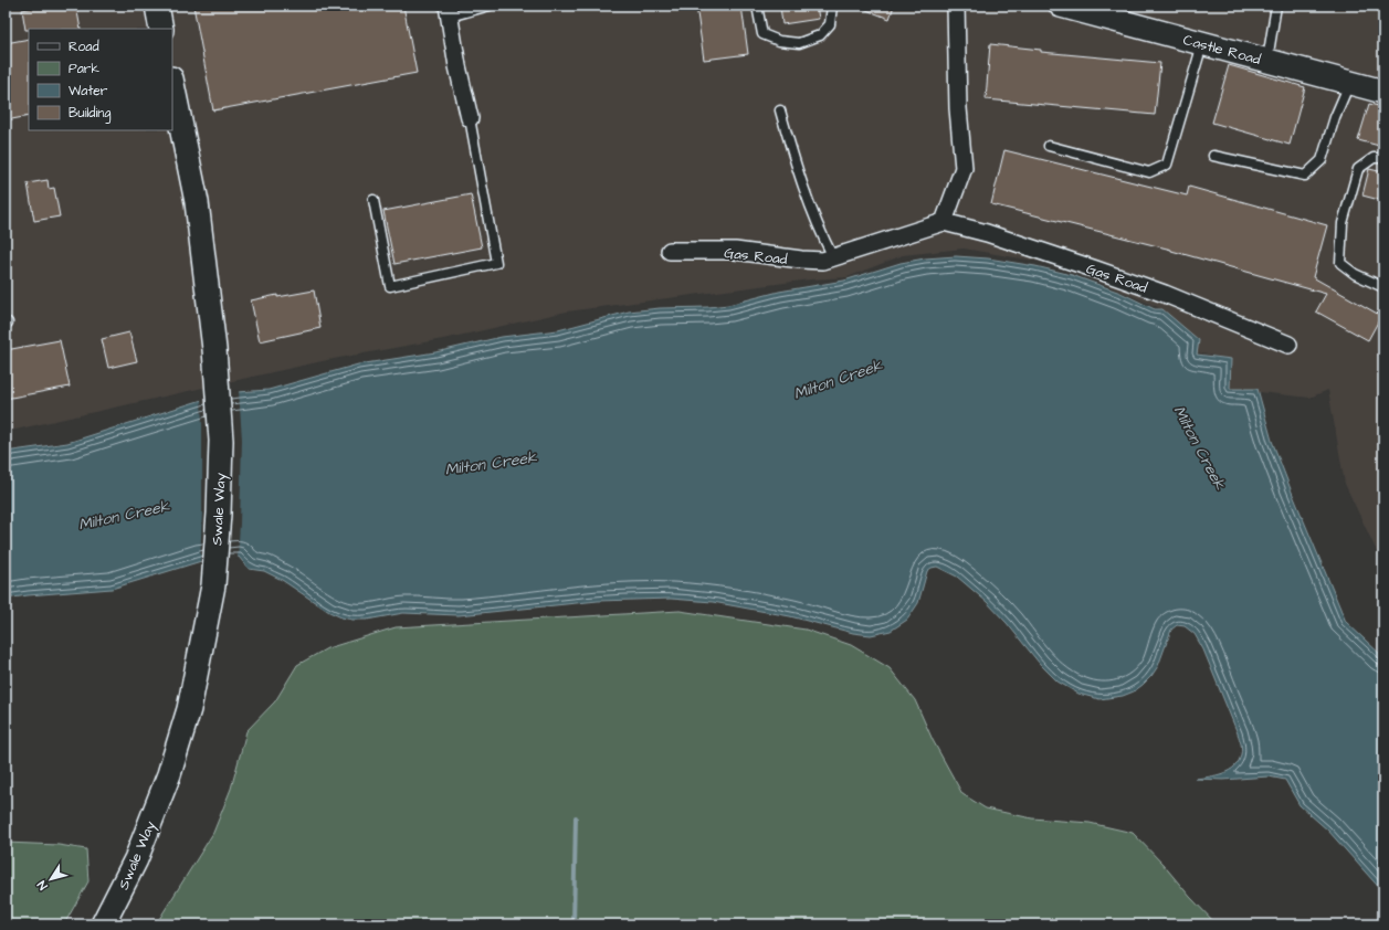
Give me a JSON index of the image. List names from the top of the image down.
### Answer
{
  "streets": {
    "main road": ["Castle Road", "Swale Way"],
    "street": ["Gas Road"]
  },
  "water": ["Milton Creek"],
  "legend": [
    "Road",
    "Park",
    "Water",
    "Building"
  ],
  "north": "bottom left"
}
